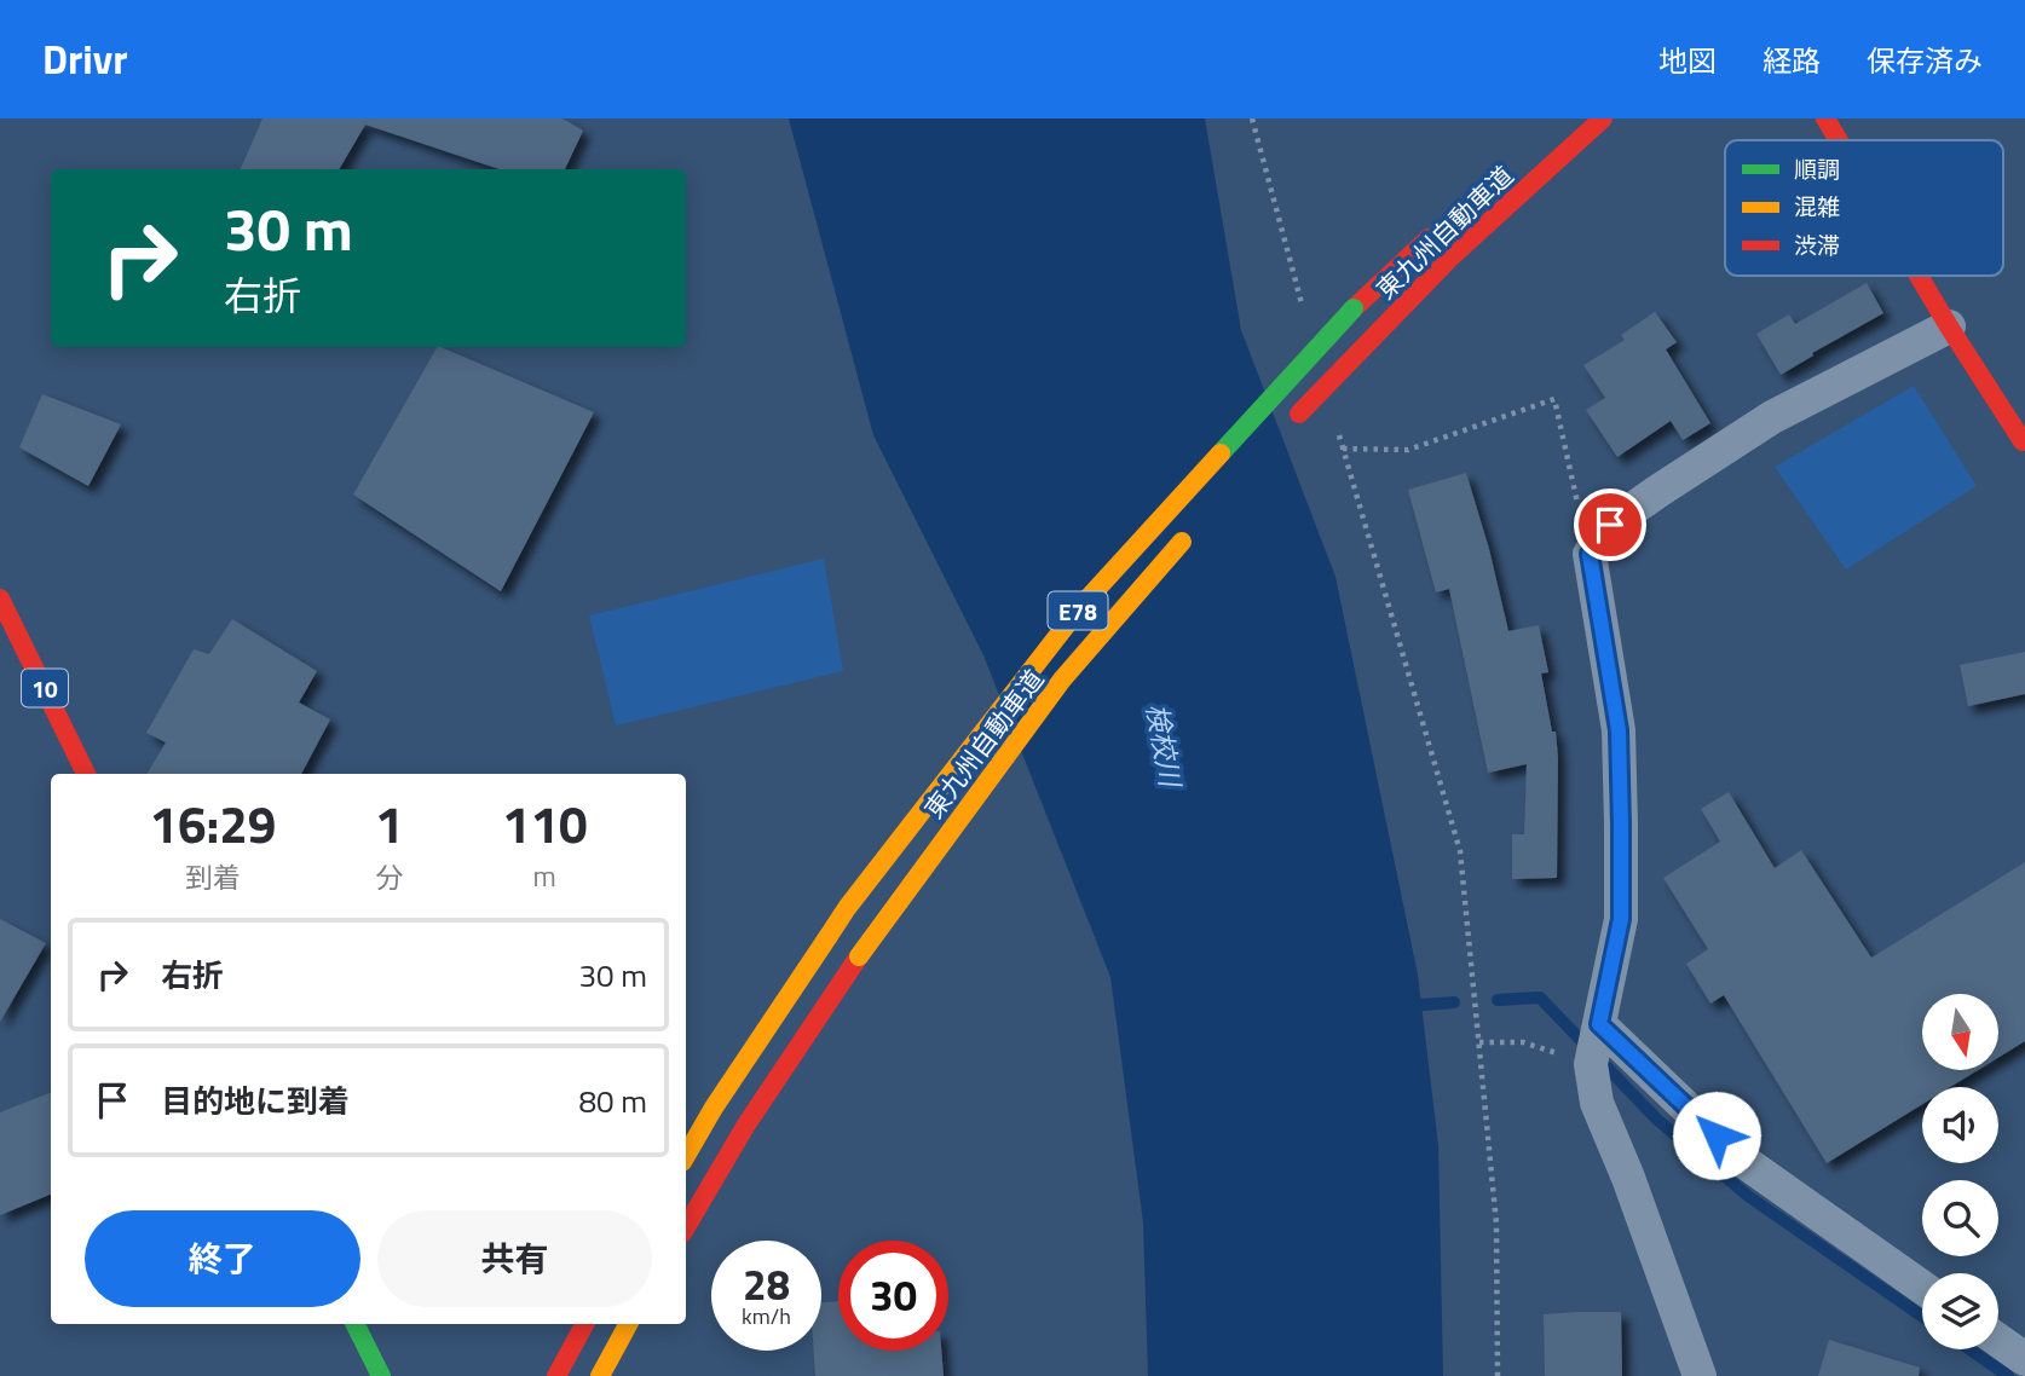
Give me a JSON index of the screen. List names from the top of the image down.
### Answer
{
  "streets": {
    "main road": ["東九州自動車道", "E78", "10"]
  },
  "water": ["検校川"],
  "legend": ["順調", "混雑", "渋滞"],
  "north": "bottom",
  "page": {
    "header": "Drivr",
    "nav": ["地図", "経路", "保存済み"],
    "turn": ["30 m", "右折"],
    "eta": [
      "16:29",
      "到着",
      "1",
      "分",
      "110",
      "m"
    ],
    "list": [
      {
        "name": "右折",
        "value": "30 m"
      },
      {
        "name": "目的地に到着",
        "value": "80 m"
      }
    ],
    "buttons": ["終了", "共有"],
    "speed": "28 km/h",
    "limit": "30"
  }
}
